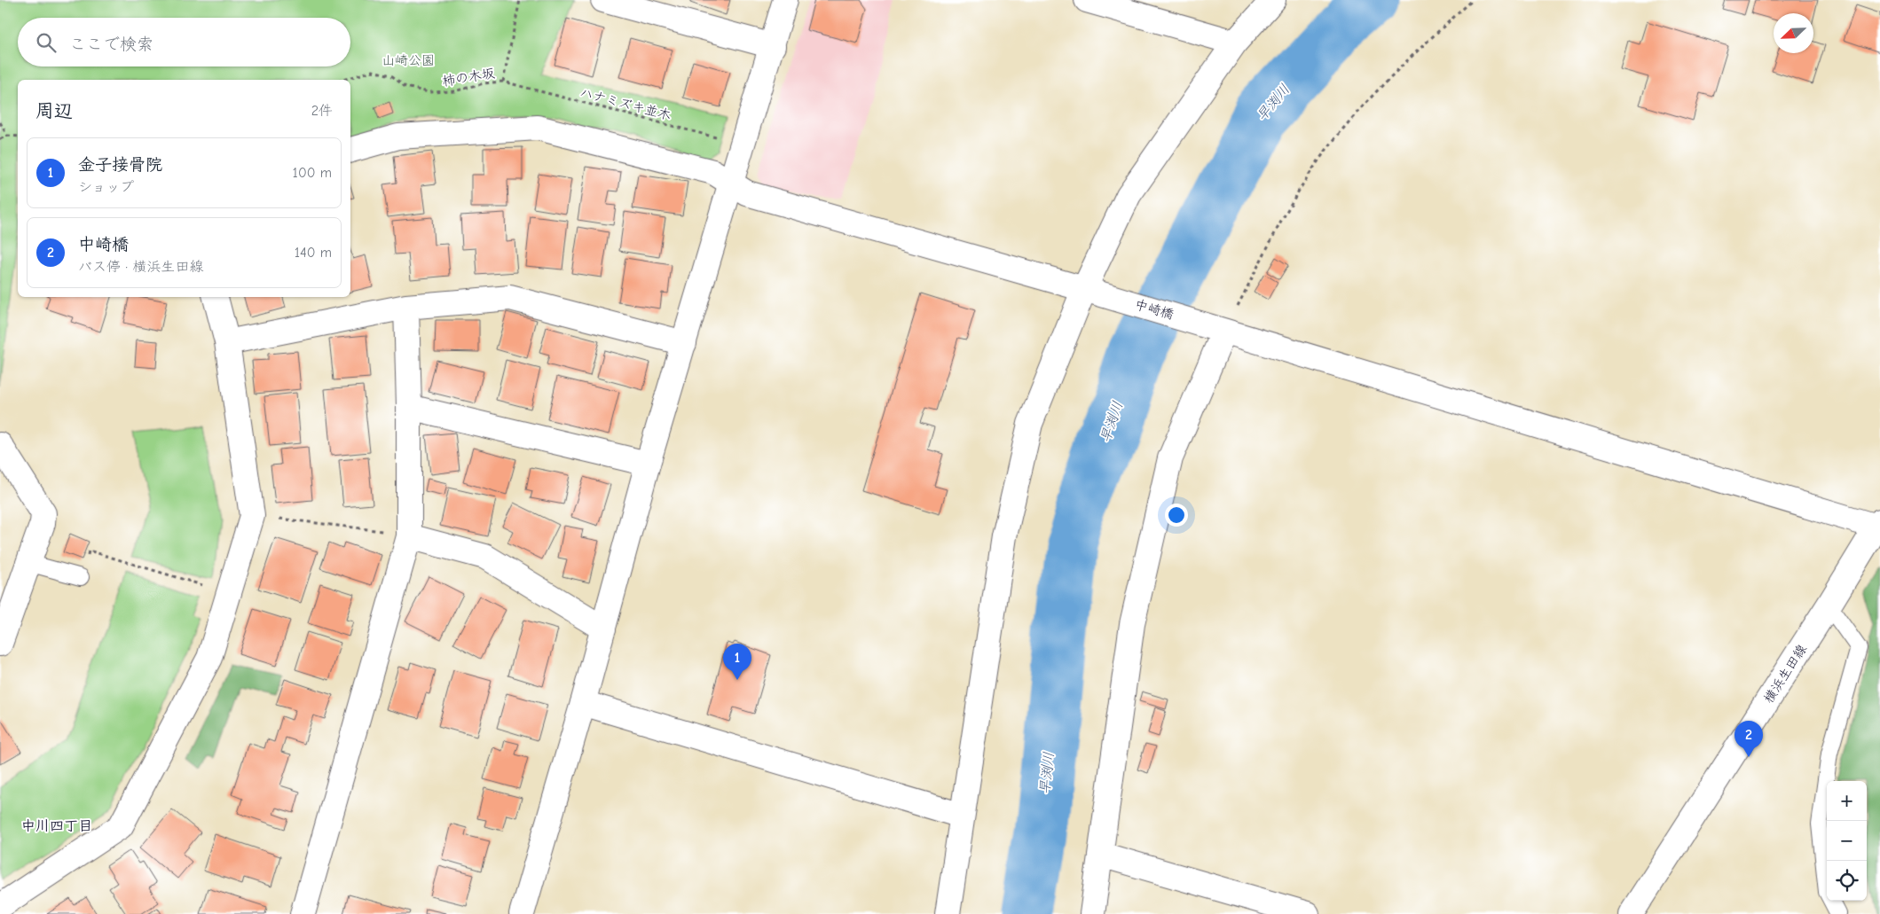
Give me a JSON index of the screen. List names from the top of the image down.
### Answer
{
  "streets": {
    "street": ["中崎橋", "横浜生田線"],
    "path": ["柿の木坂", "ハナミズキ並木"]
  },
  "crossings": [
    ["柿の木坂", "ハナミズキ並木"],
    ["中崎橋", "横浜生田線"]
  ],
  "districts": ["中川四丁目"],
  "water": ["早渕川"],
  "parks": ["山崎公園"],
  "north": "bottom left",
  "page": {
    "search": "ここで検索",
    "heading": ["周辺", "2件"],
    "list": [
      {
        "mark": "1",
        "name": "金子接骨院",
        "note": "ショップ",
        "value": "100 m"
      },
      {
        "mark": "2",
        "name": "中崎橋",
        "note": "バス停 · 横浜生田線",
        "value": "140 m"
      }
    ],
    "pins": ["1", "2"],
    "map_buttons": ["+", "−"]
  }
}
